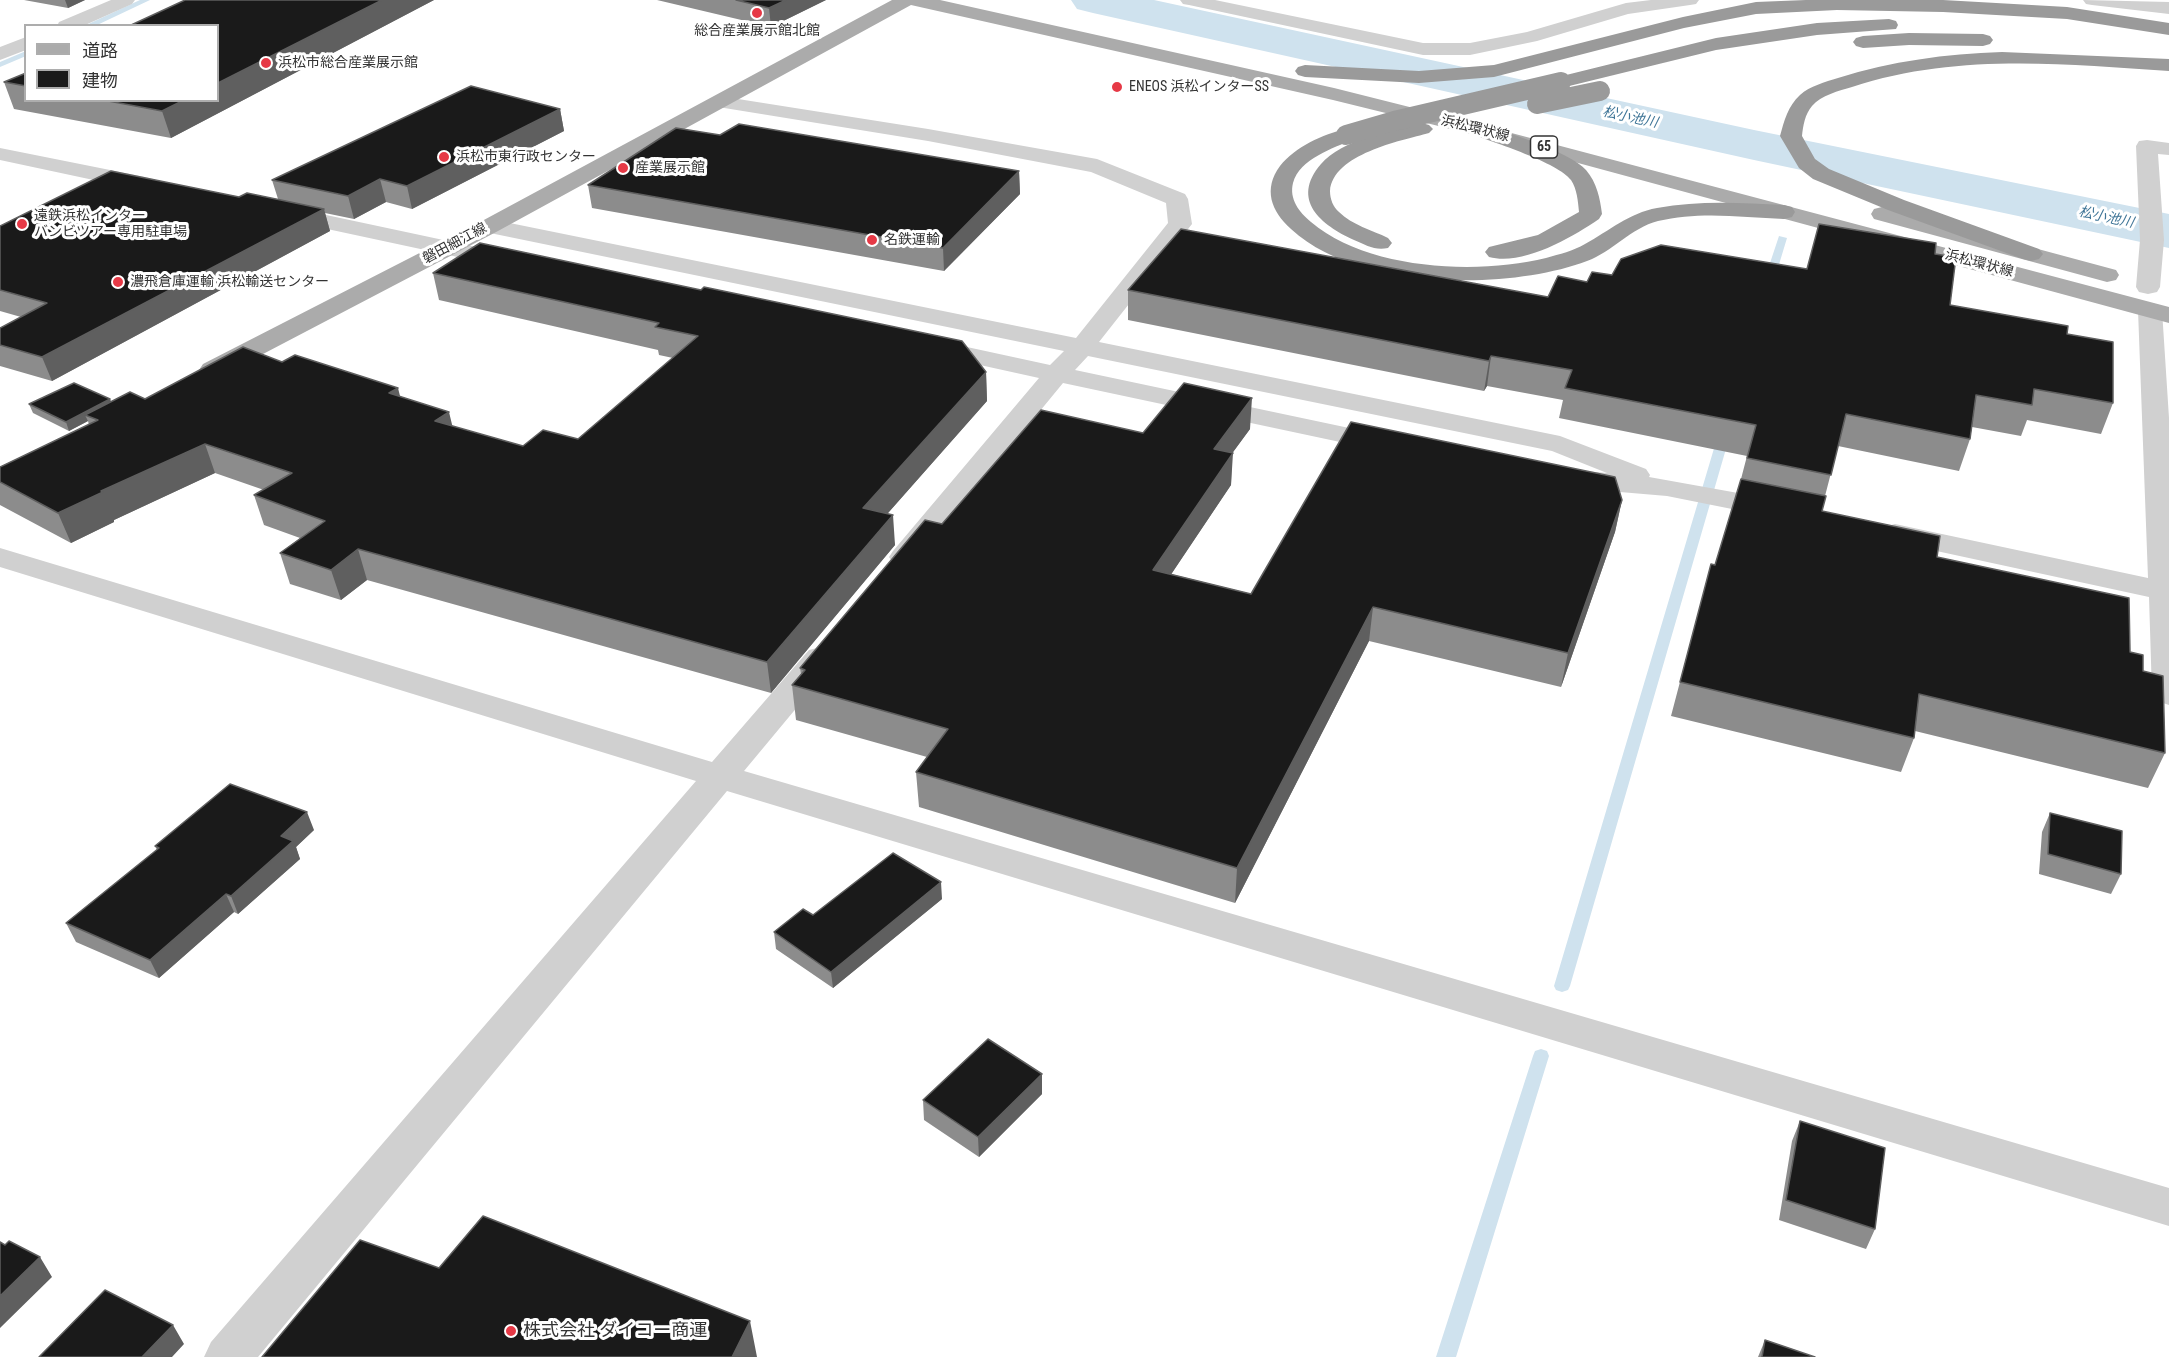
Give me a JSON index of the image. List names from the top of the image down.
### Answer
{
  "streets": {
    "main road": ["浜松環状線", "65", "磐田細江線"]
  },
  "water": ["松小池川"],
  "places": [
    "総合産業展示館北館",
    "浜松市総合産業展示館",
    "ENEOS 浜松インターSS",
    "浜松市東行政センター",
    "産業展示館",
    "遠鉄浜松インター バンビツアー専用駐車場",
    "名鉄運輸",
    "濃飛倉庫運輸 浜松輸送センター",
    "株式会社 ダイコー商運"
  ],
  "legend": ["道路", "建物"]
}
